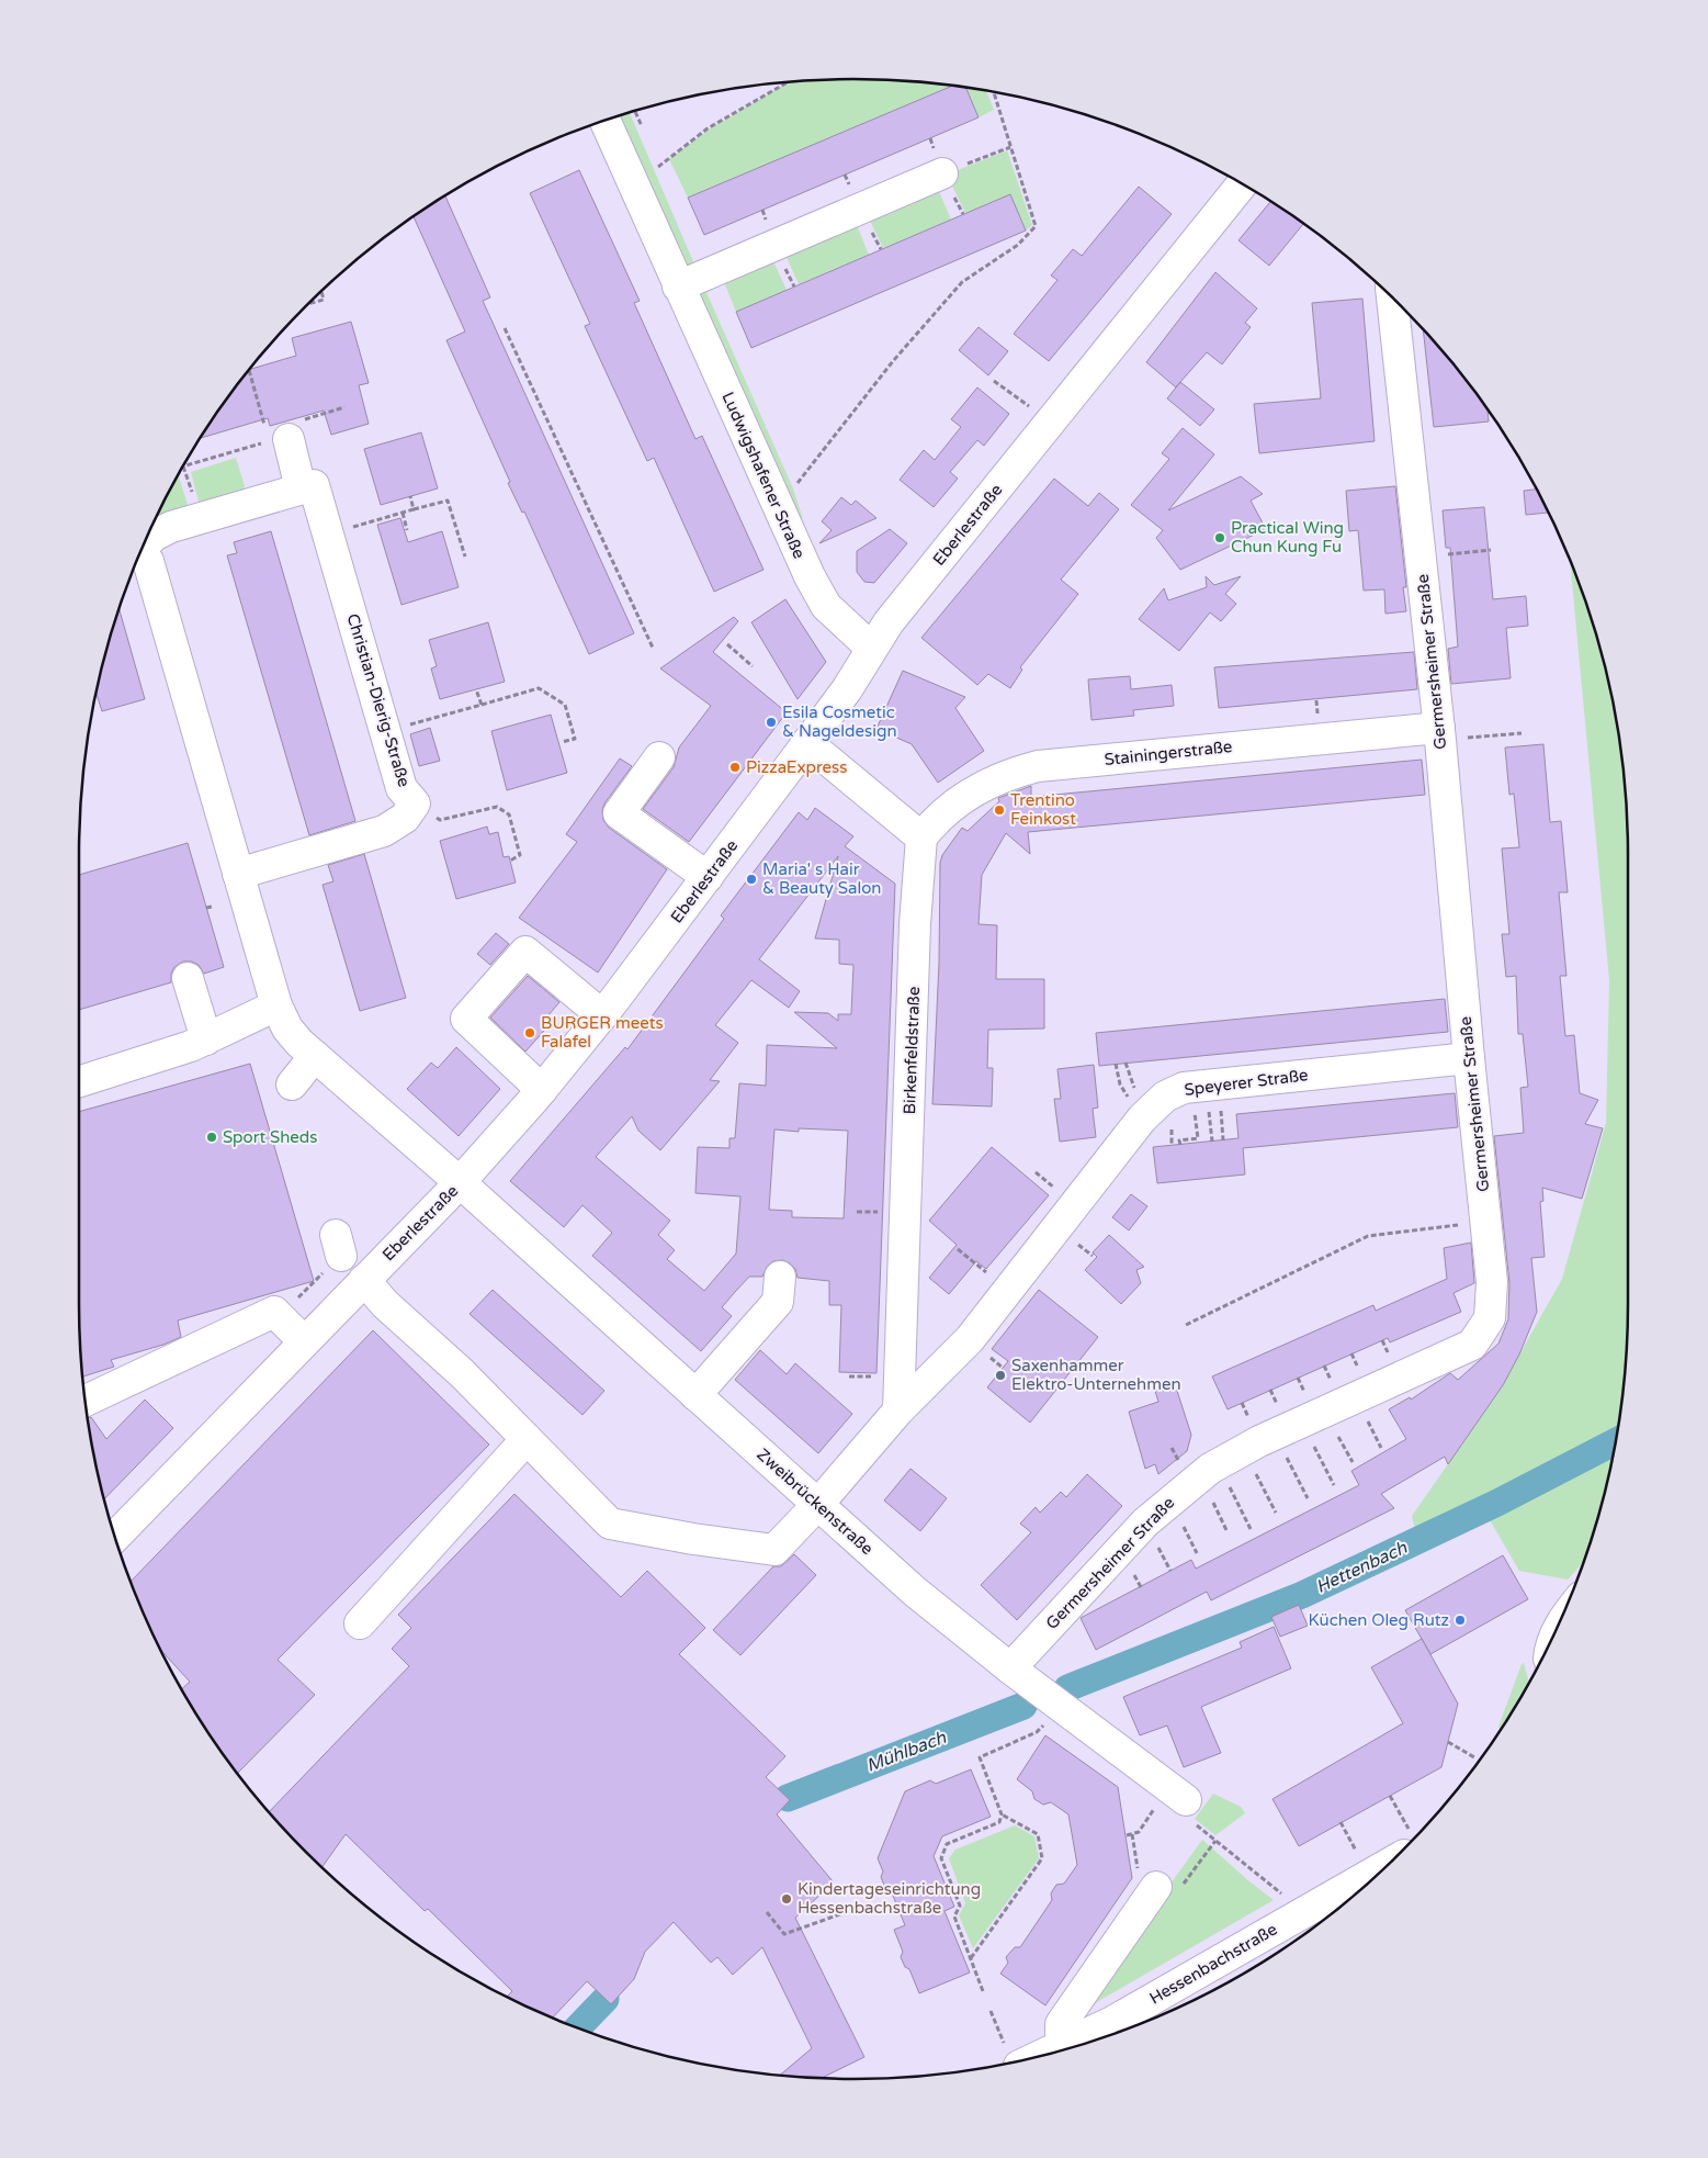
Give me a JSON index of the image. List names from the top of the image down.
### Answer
{
  "streets": {
    "street": [
      "Ludwigshafener Straße",
      "Eberlestraße",
      "Germersheimer Straße",
      "Christian-Dierig-Straße",
      "Stainingerstraße",
      "Birkenfeldstraße",
      "Speyerer Straße",
      "Zweibrückenstraße",
      "Hessenbachstraße"
    ]
  },
  "crossings": [
    ["Ludwigshafener Straße", "Eberlestraße"],
    ["Eberlestraße", "Zweibrückenstraße"],
    ["Germersheimer Straße", "Stainingerstraße"],
    ["Germersheimer Straße", "Speyerer Straße"],
    ["Germersheimer Straße", "Zweibrückenstraße"],
    ["Stainingerstraße", "Birkenfeldstraße"]
  ],
  "water": ["Hettenbach", "Mühlbach"],
  "places": [
    "Practical Wing Chun Kung Fu",
    "Esila Cosmetic & Nageldesign",
    "PizzaExpress",
    "Trentino Feinkost",
    "Maria' s Hair & Beauty Salon",
    "BURGER meets Falafel",
    "Sport Sheds",
    "Saxenhammer Elektro-Unternehmen",
    "Küchen Oleg Rutz",
    "Kindertageseinrichtung Hessenbachstraße"
  ]
}
